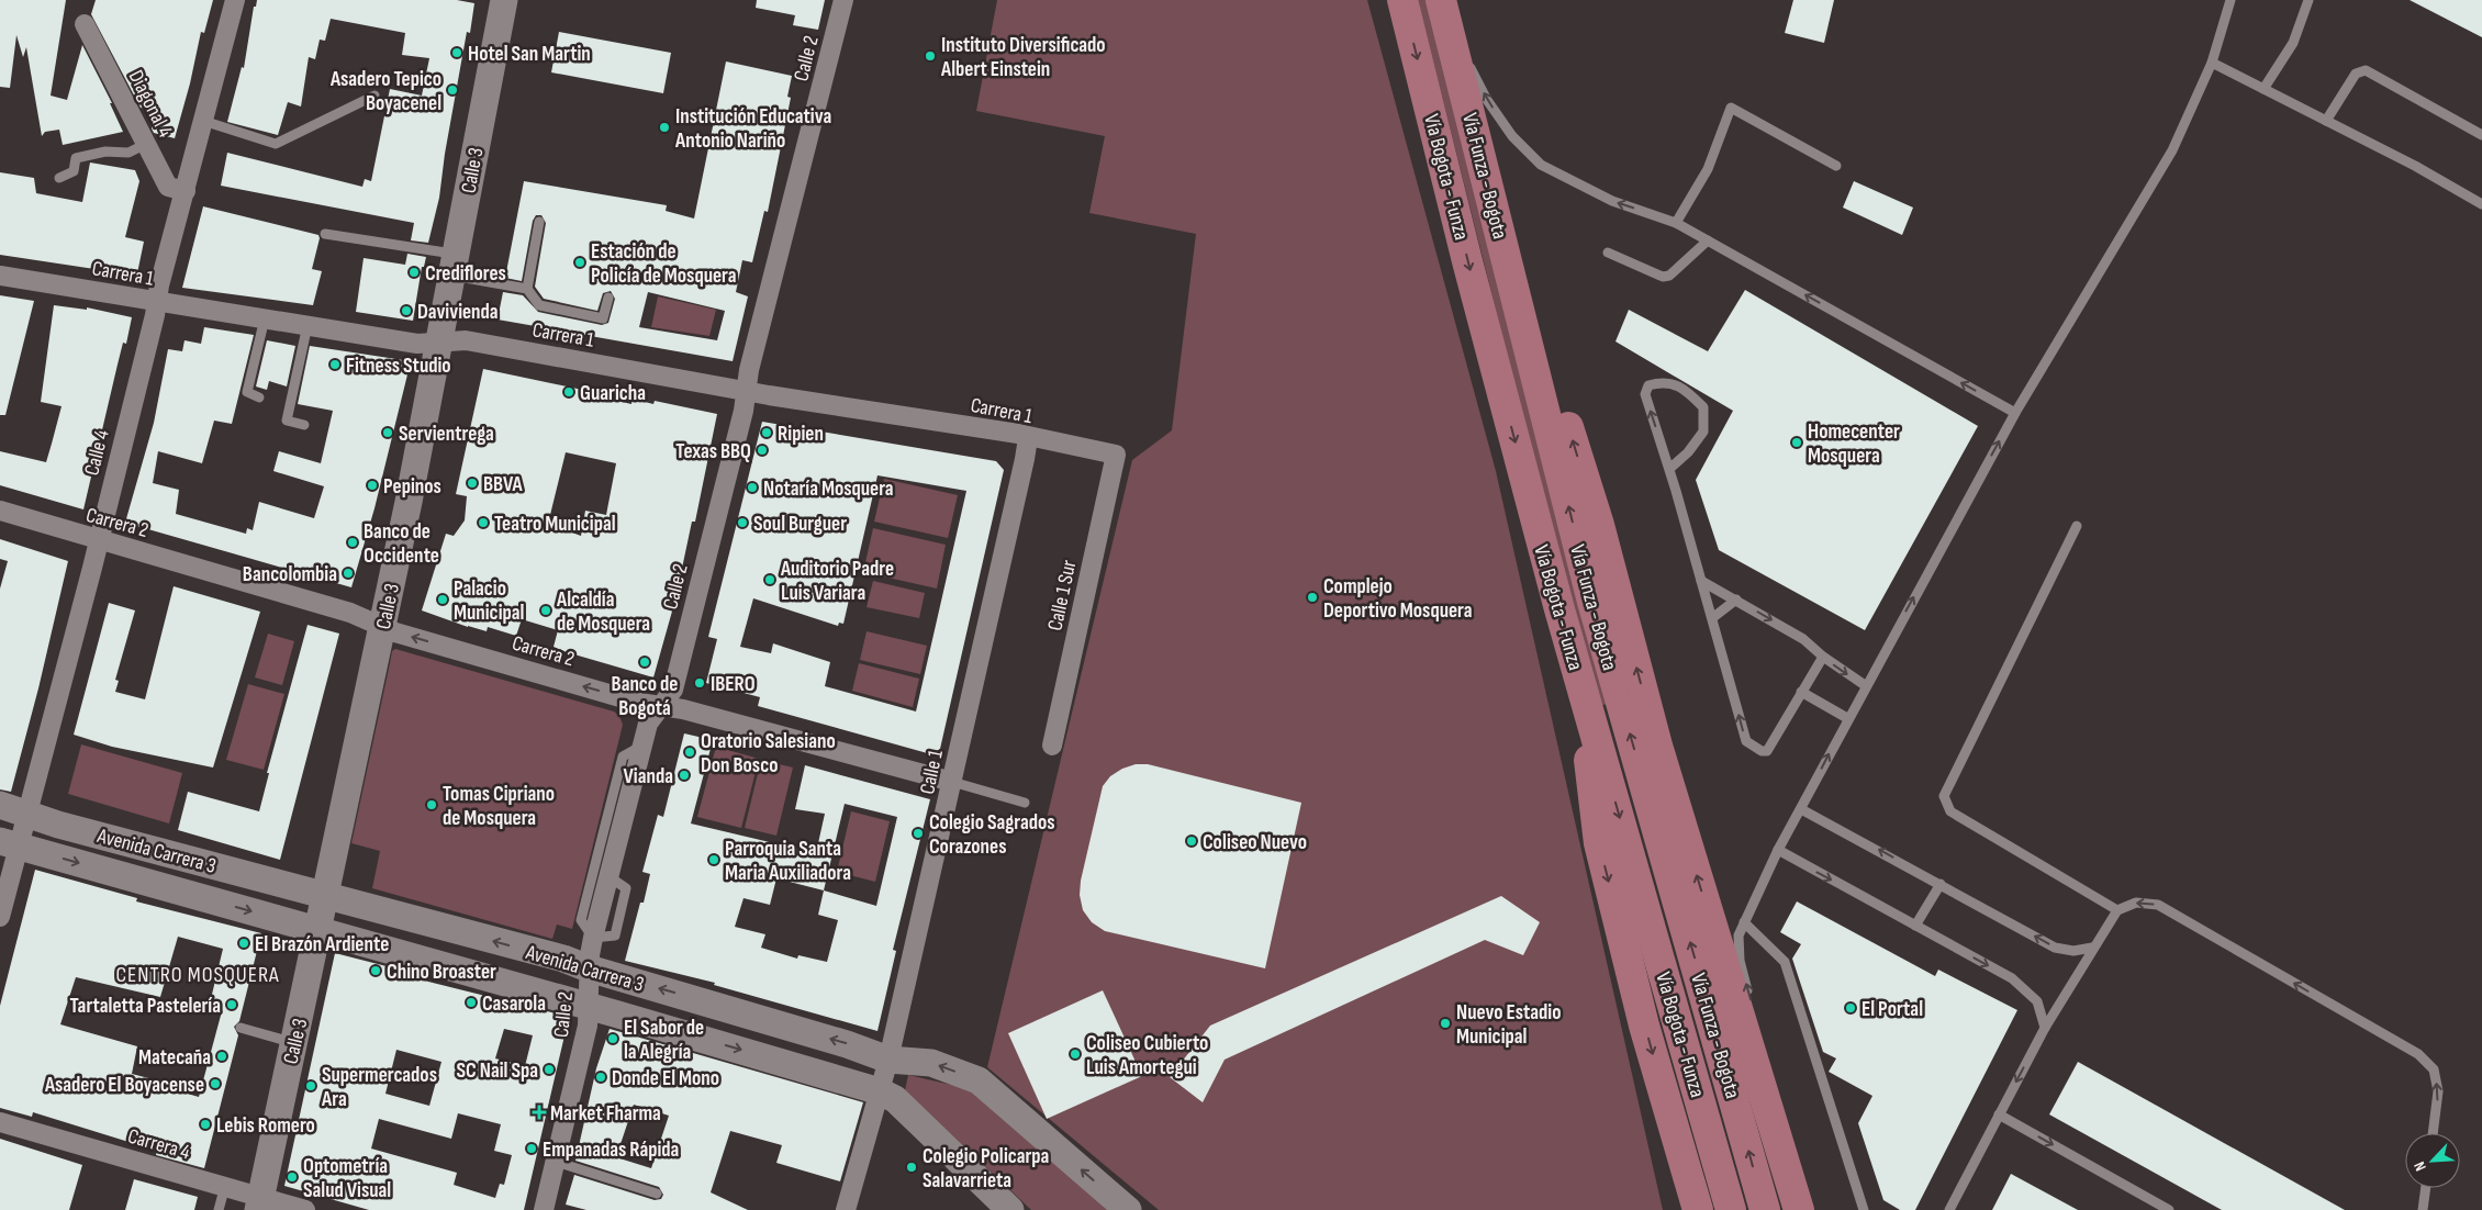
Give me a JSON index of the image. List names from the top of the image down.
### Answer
{
  "streets": {
    "main road": [
      "Calle 3",
      "Vía Funza - Bogota",
      "Vía Bogota - Funza",
      "Avenida Carrera 3"
    ],
    "street": [
      "Calle 2",
      "Diagonal 4",
      "Carrera 1",
      "Calle 4",
      "Carrera 2",
      "Calle 1 Sur",
      "Calle 1",
      "Carrera 4"
    ]
  },
  "crossings": [
    ["Calle 2", "Carrera 1"],
    ["Calle 2", "Carrera 2"],
    ["Calle 2", "Avenida Carrera 3"],
    ["Diagonal 4", "Calle 4"],
    ["Calle 3", "Carrera 1"],
    ["Calle 3", "Carrera 2"],
    ["Calle 3", "Avenida Carrera 3"],
    ["Calle 3", "Carrera 4"],
    ["Carrera 1", "Calle 4"],
    ["Carrera 1", "Calle 1 Sur"],
    ["Carrera 1", "Calle 1"],
    ["Calle 4", "Carrera 2"],
    ["Calle 4", "Avenida Carrera 3"],
    ["Carrera 2", "Calle 1"],
    ["Calle 1", "Avenida Carrera 3"]
  ],
  "districts": ["CENTRO MOSQUERA"],
  "places": {
    "other": [
      "Hotel San Martin",
      "Instituto Diversificado Albert Einstein",
      "Asadero Tepico Boyacenel",
      "Institución Educativa Antonio Nariño",
      "Estación de Policía de Mosquera",
      "Crediflores",
      "Davivienda",
      "Fitness Studio",
      "Guaricha",
      "Servientrega",
      "Ripien",
      "Homecenter Mosquera",
      "Texas BBQ",
      "BBVA",
      "Pepinos",
      "Notaría Mosquera",
      "Teatro Municipal",
      "Soul Burguer",
      "Banco de Occidente",
      "Bancolombia",
      "Auditorio Padre Luis Variara",
      "Complejo Deportivo Mosquera",
      "Palacio Municipal",
      "Alcaldía de Mosquera",
      "Banco de Bogotá",
      "IBERO",
      "Oratorio Salesiano Don Bosco",
      "Vianda",
      "Tomas Cipriano de Mosquera",
      "Colegio Sagrados Corazones",
      "Coliseo Nuevo",
      "Parroquia Santa Maria Auxiliadora",
      "El Brazón Ardiente",
      "Chino Broaster",
      "Casarola",
      "Tartaletta Pastelería",
      "El Portal",
      "Nuevo Estadio Municipal",
      "El Sabor de la Alegría",
      "Coliseo Cubierto Luis Amortegui",
      "Matecaña",
      "SC Nail Spa",
      "Donde El Mono",
      "Asadero El Boyacense",
      "Supermercados Ara",
      "Lebis Romero",
      "Empanadas Rápida",
      "Colegio Policarpa Salavarrieta",
      "Optometría Salud Visual"
    ],
    "health": ["Market Fharma"]
  },
  "north": "bottom left"
}
